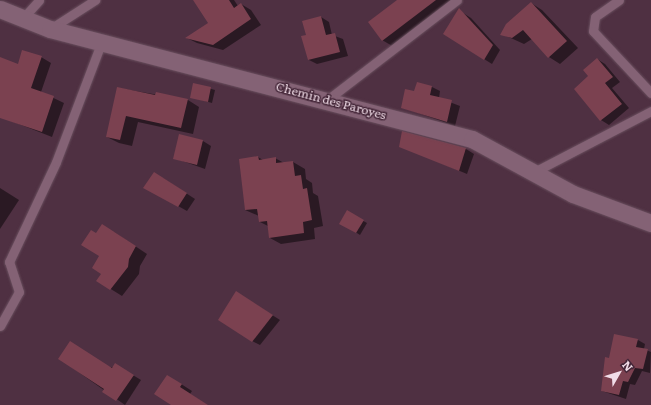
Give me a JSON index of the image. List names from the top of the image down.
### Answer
{
  "streets": {
    "street": ["Chemin des Paroyes"]
  },
  "north": "top right"
}
